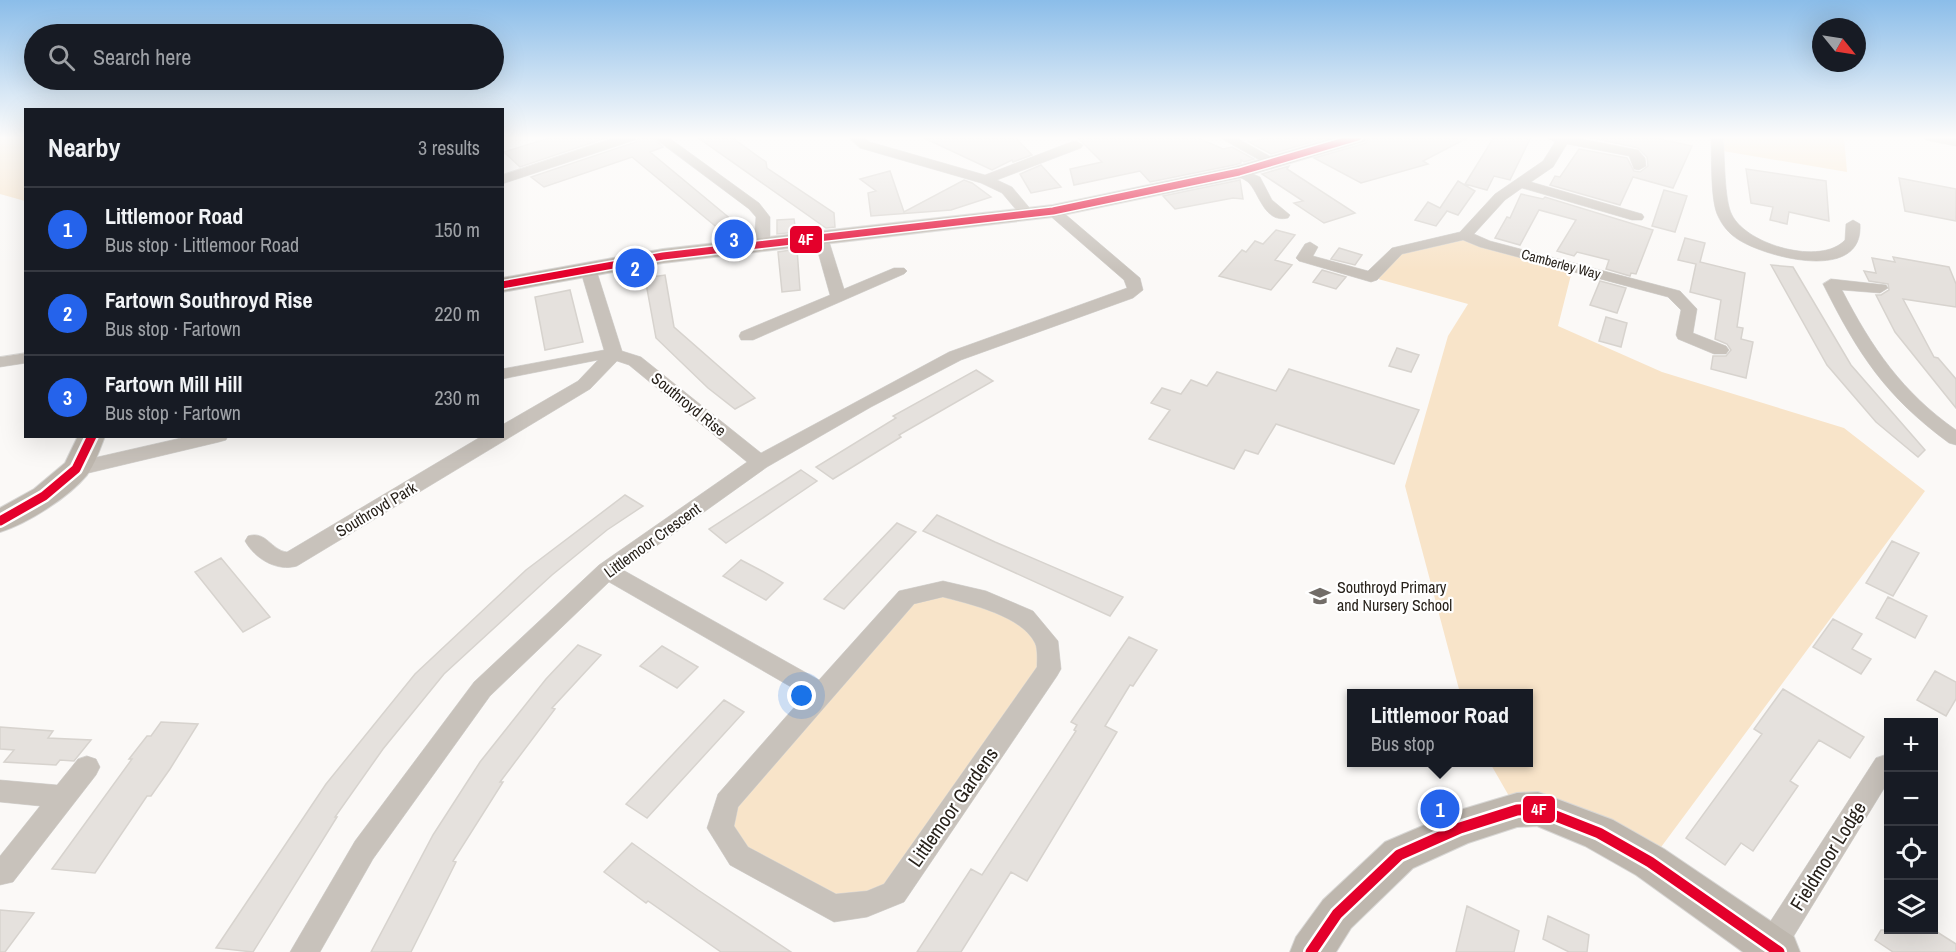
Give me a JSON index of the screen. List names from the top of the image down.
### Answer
{
  "streets": {
    "street": [
      "Camberley Way",
      "Southroyd Rise",
      "Southroyd Park",
      "Littlemoor Crescent",
      "Littlemoor Gardens",
      "Fieldmoor Lodge"
    ]
  },
  "crossings": [
    ["Southroyd Rise", "Littlemoor Crescent"]
  ],
  "places": {
    "school or university": ["Southroyd Primary and Nursery School"]
  },
  "lines": ["transit line 4F"],
  "north": "bottom right",
  "page": {
    "search": "Search here",
    "heading": ["Nearby", "3 results"],
    "list": [
      {
        "mark": "1",
        "name": "Littlemoor Road",
        "note": "Bus stop · Littlemoor Road",
        "value": "150 m"
      },
      {
        "mark": "2",
        "name": "Fartown Southroyd Rise",
        "note": "Bus stop · Fartown",
        "value": "220 m"
      },
      {
        "mark": "3",
        "name": "Fartown Mill Hill",
        "note": "Bus stop · Fartown",
        "value": "230 m"
      }
    ],
    "pins": ["3", "2", "1"],
    "popup": ["Littlemoor Road", "Bus stop"],
    "map_buttons": ["+", "−"]
  }
}
